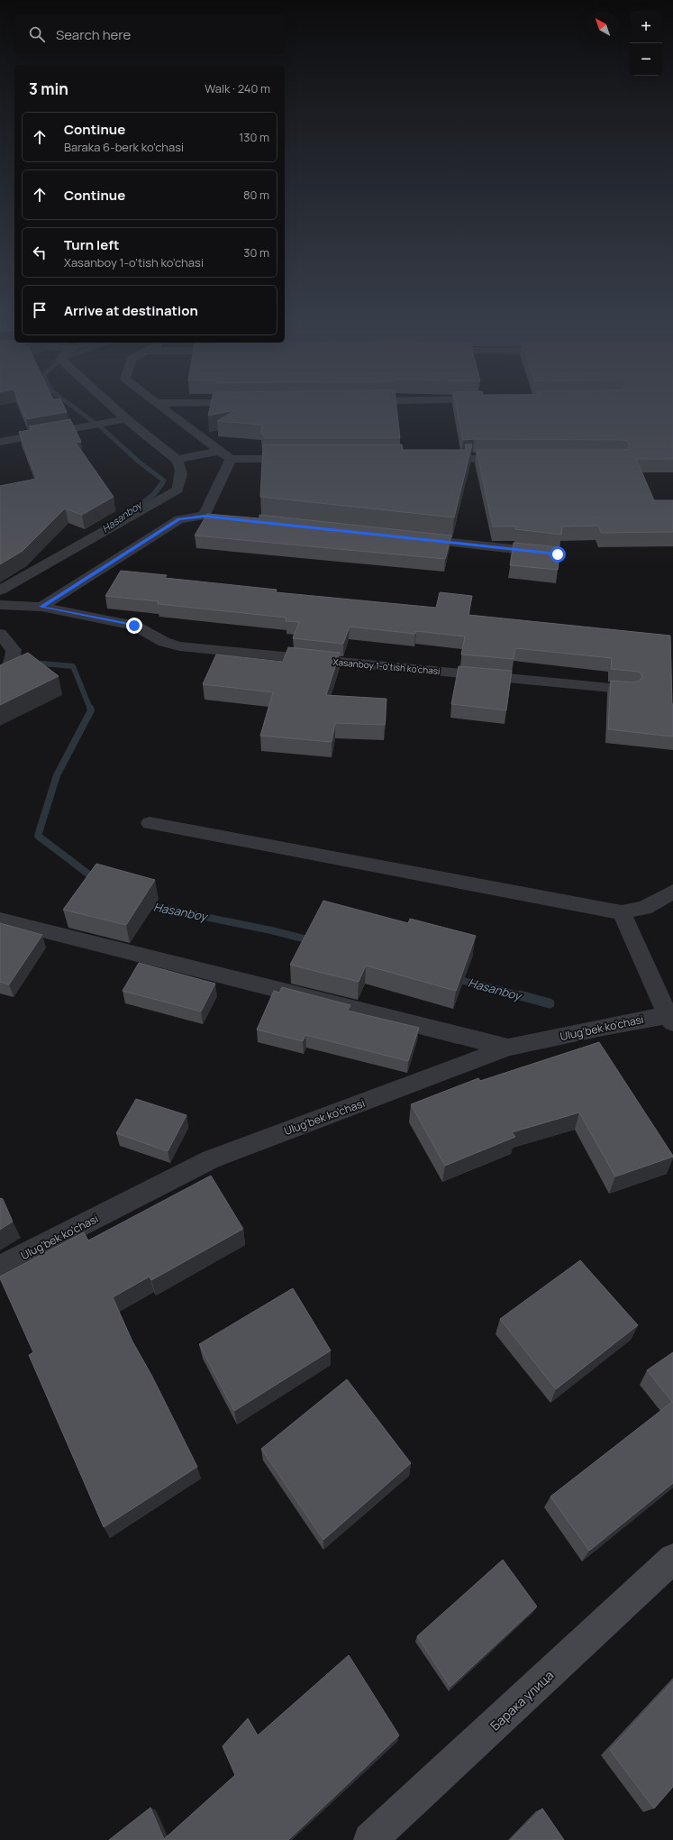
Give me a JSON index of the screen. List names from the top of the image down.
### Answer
{
  "streets": {
    "main road": ["Барака улица"],
    "street": ["Xasanboy 1-o'tish ko'chasi", "Ulug'bek ko'chasi"]
  },
  "water": ["Hasanboy"],
  "north": "top left",
  "page": {
    "map_buttons": ["+", "−"],
    "search": "Search here",
    "heading": ["3 min", "Walk · 240 m"],
    "list": [
      ["Continue", "Baraka 6-berk ko'chasi", "130 m"],
      ["Continue", "80 m"],
      ["Turn left", "Xasanboy 1-o'tish ko'chasi", "30 m"],
      "Arrive at destination"
    ]
  }
}
